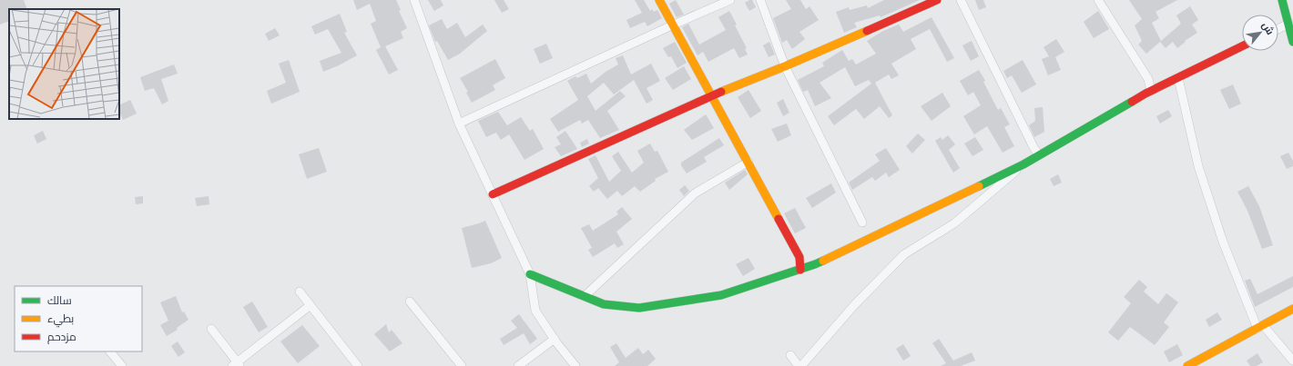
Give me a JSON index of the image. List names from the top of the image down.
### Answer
{
  "legend": ["سالك", "بطيء", "مزدحم"],
  "north": "top right"
}
